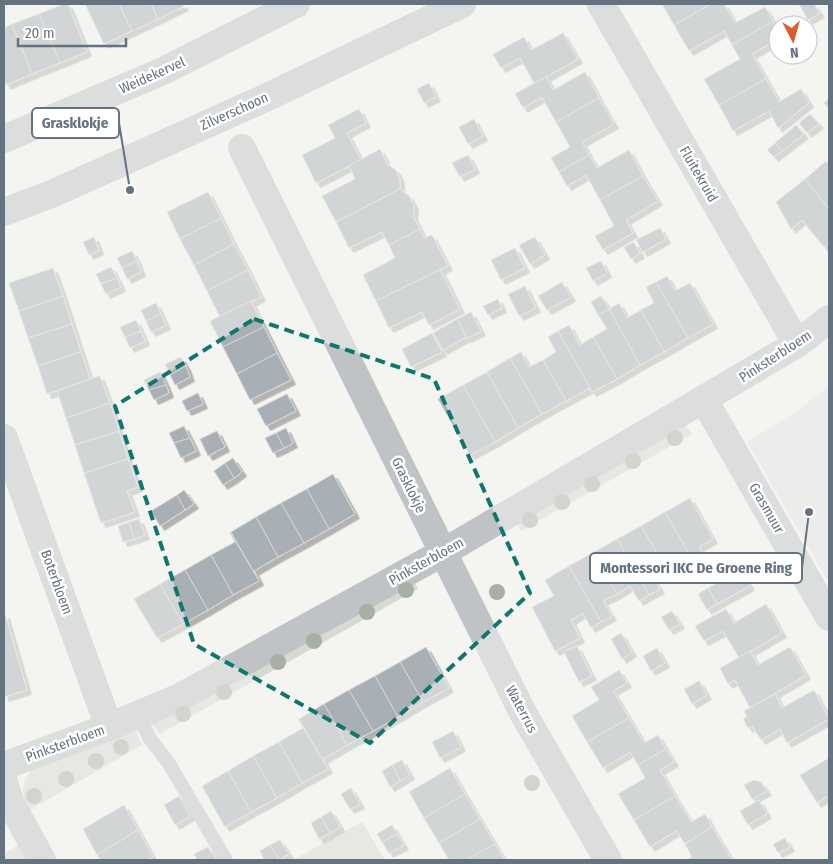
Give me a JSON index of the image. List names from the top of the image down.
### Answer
{
  "streets": {
    "street": [
      "Weidekervel",
      "Zilverschoon",
      "Fluitekruid",
      "Pinksterbloem",
      "Grasklokje",
      "Grasmuur",
      "Boterbloem",
      "Waterrus"
    ]
  },
  "crossings": [
    ["Fluitekruid", "Pinksterbloem"],
    ["Pinksterbloem", "Grasklokje"],
    ["Pinksterbloem", "Grasmuur"],
    ["Pinksterbloem", "Boterbloem"],
    ["Pinksterbloem", "Waterrus"],
    ["Grasklokje", "Waterrus"]
  ],
  "places": ["Grasklokje", "Montessori IKC De Groene Ring"],
  "scale_bar": "20 m",
  "north": "bottom"
}
